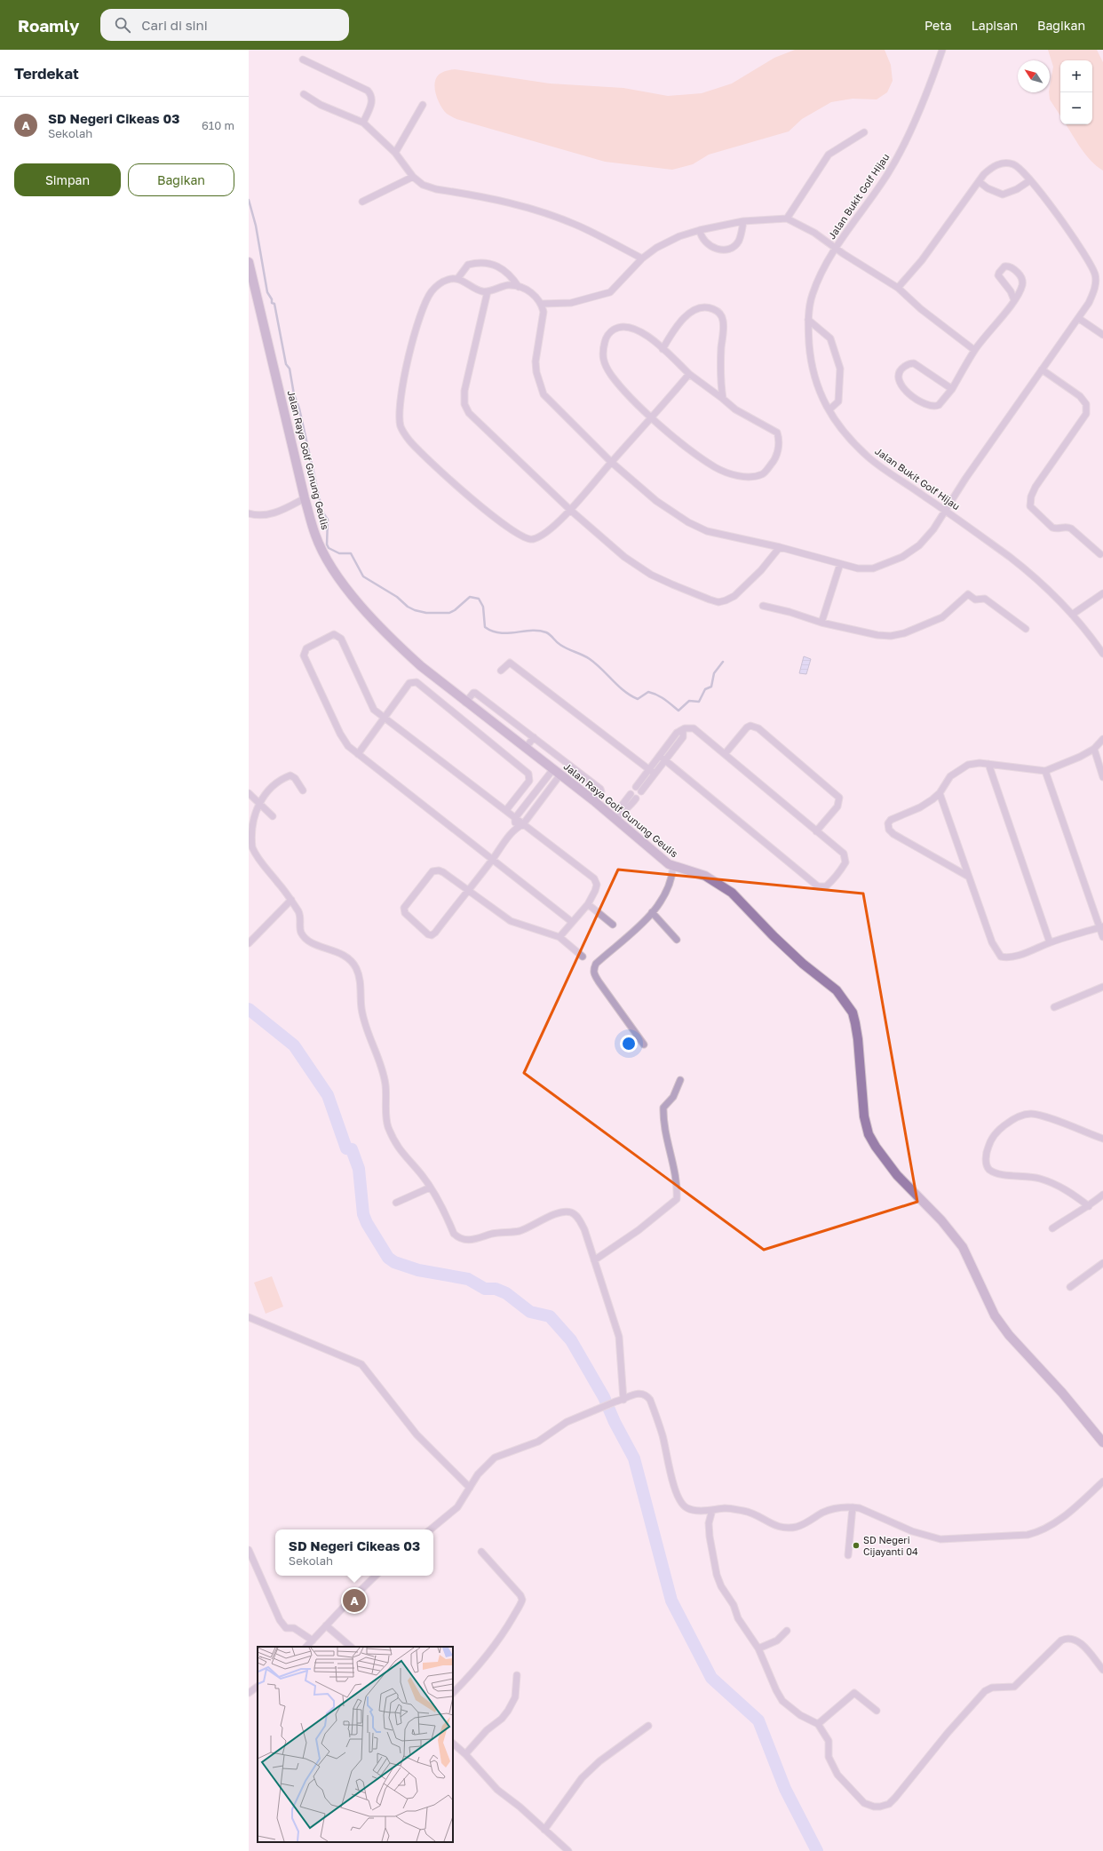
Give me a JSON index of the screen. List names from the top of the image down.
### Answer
{
  "streets": {
    "main road": ["Jalan Raya Golf Gunung Geulis"],
    "street": ["Jalan Bukit Golf Hijau"]
  },
  "places": ["SD Negeri Cijayanti 04"],
  "north": "top left",
  "page": {
    "header": "Roamly",
    "search": "Cari di sini",
    "nav": ["Peta", "Lapisan", "Bagikan"],
    "heading": "Terdekat",
    "map_buttons": ["+", "−"],
    "list": [
      {
        "mark": "A",
        "name": "SD Negeri Cikeas 03",
        "note": "Sekolah",
        "value": "610 m"
      }
    ],
    "buttons": ["Simpan", "Bagikan"],
    "popup": ["SD Negeri Cikeas 03", "Sekolah"],
    "pins": "A"
  }
}
